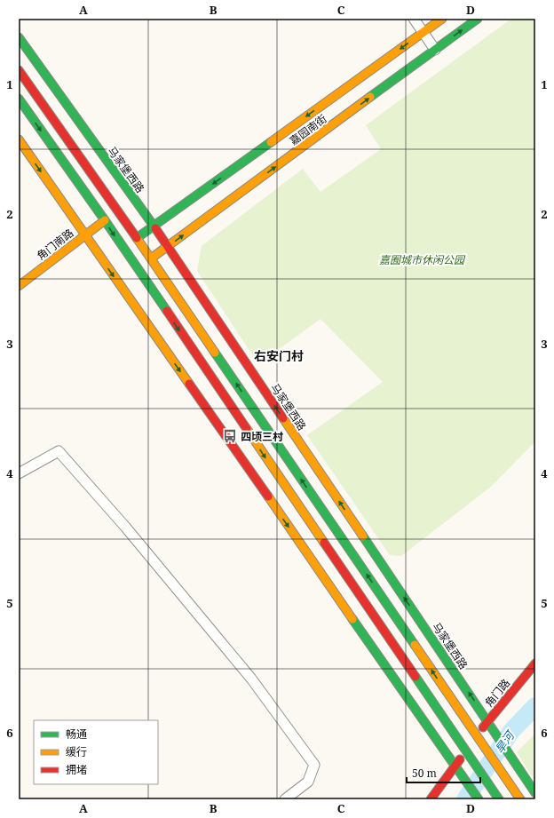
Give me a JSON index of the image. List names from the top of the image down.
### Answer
{
  "streets": {
    "main road": [
      "嘉园南街",
      "马家堡西路",
      "角门南路",
      "角门路"
    ]
  },
  "crossings": [
    ["嘉园南街", "马家堡西路"],
    ["马家堡西路", "角门路"]
  ],
  "districts": ["右安门村"],
  "water": ["旱河"],
  "parks": ["嘉囿城市休闲公园"],
  "places": {
    "bus stop": ["四顷三村"]
  },
  "legend": ["畅通", "缓行", "拥堵"],
  "scale_bar": "50 m",
  "grid": {
    "columns": [
      "A",
      "B",
      "C",
      "D"
    ],
    "rows": [
      "1",
      "2",
      "3",
      "4",
      "5",
      "6"
    ]
  }
}
